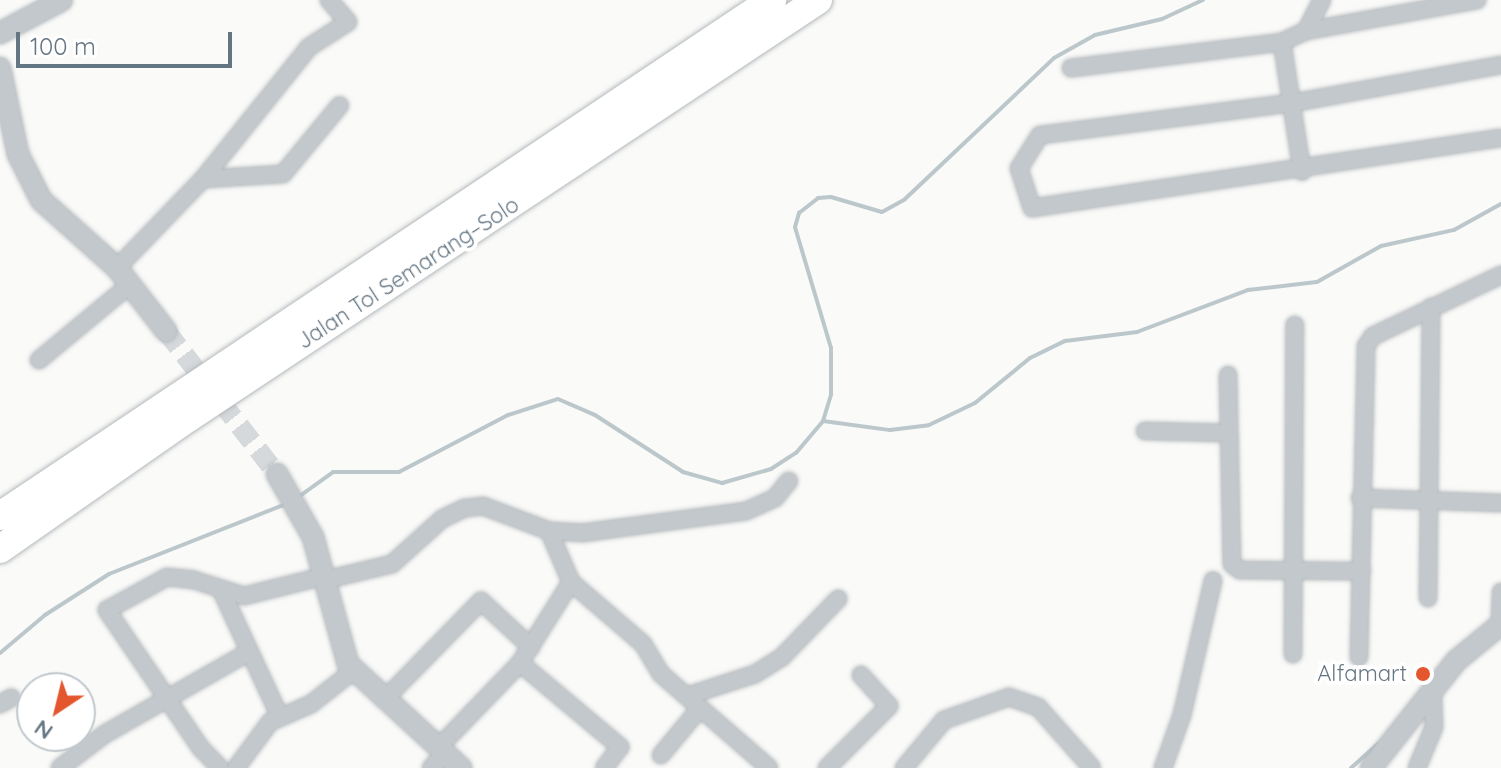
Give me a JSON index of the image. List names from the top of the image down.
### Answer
{
  "streets": {
    "highway": ["Jalan Tol Semarang–Solo"]
  },
  "places": ["Alfamart"],
  "scale_bar": "100 m",
  "north": "bottom left"
}
